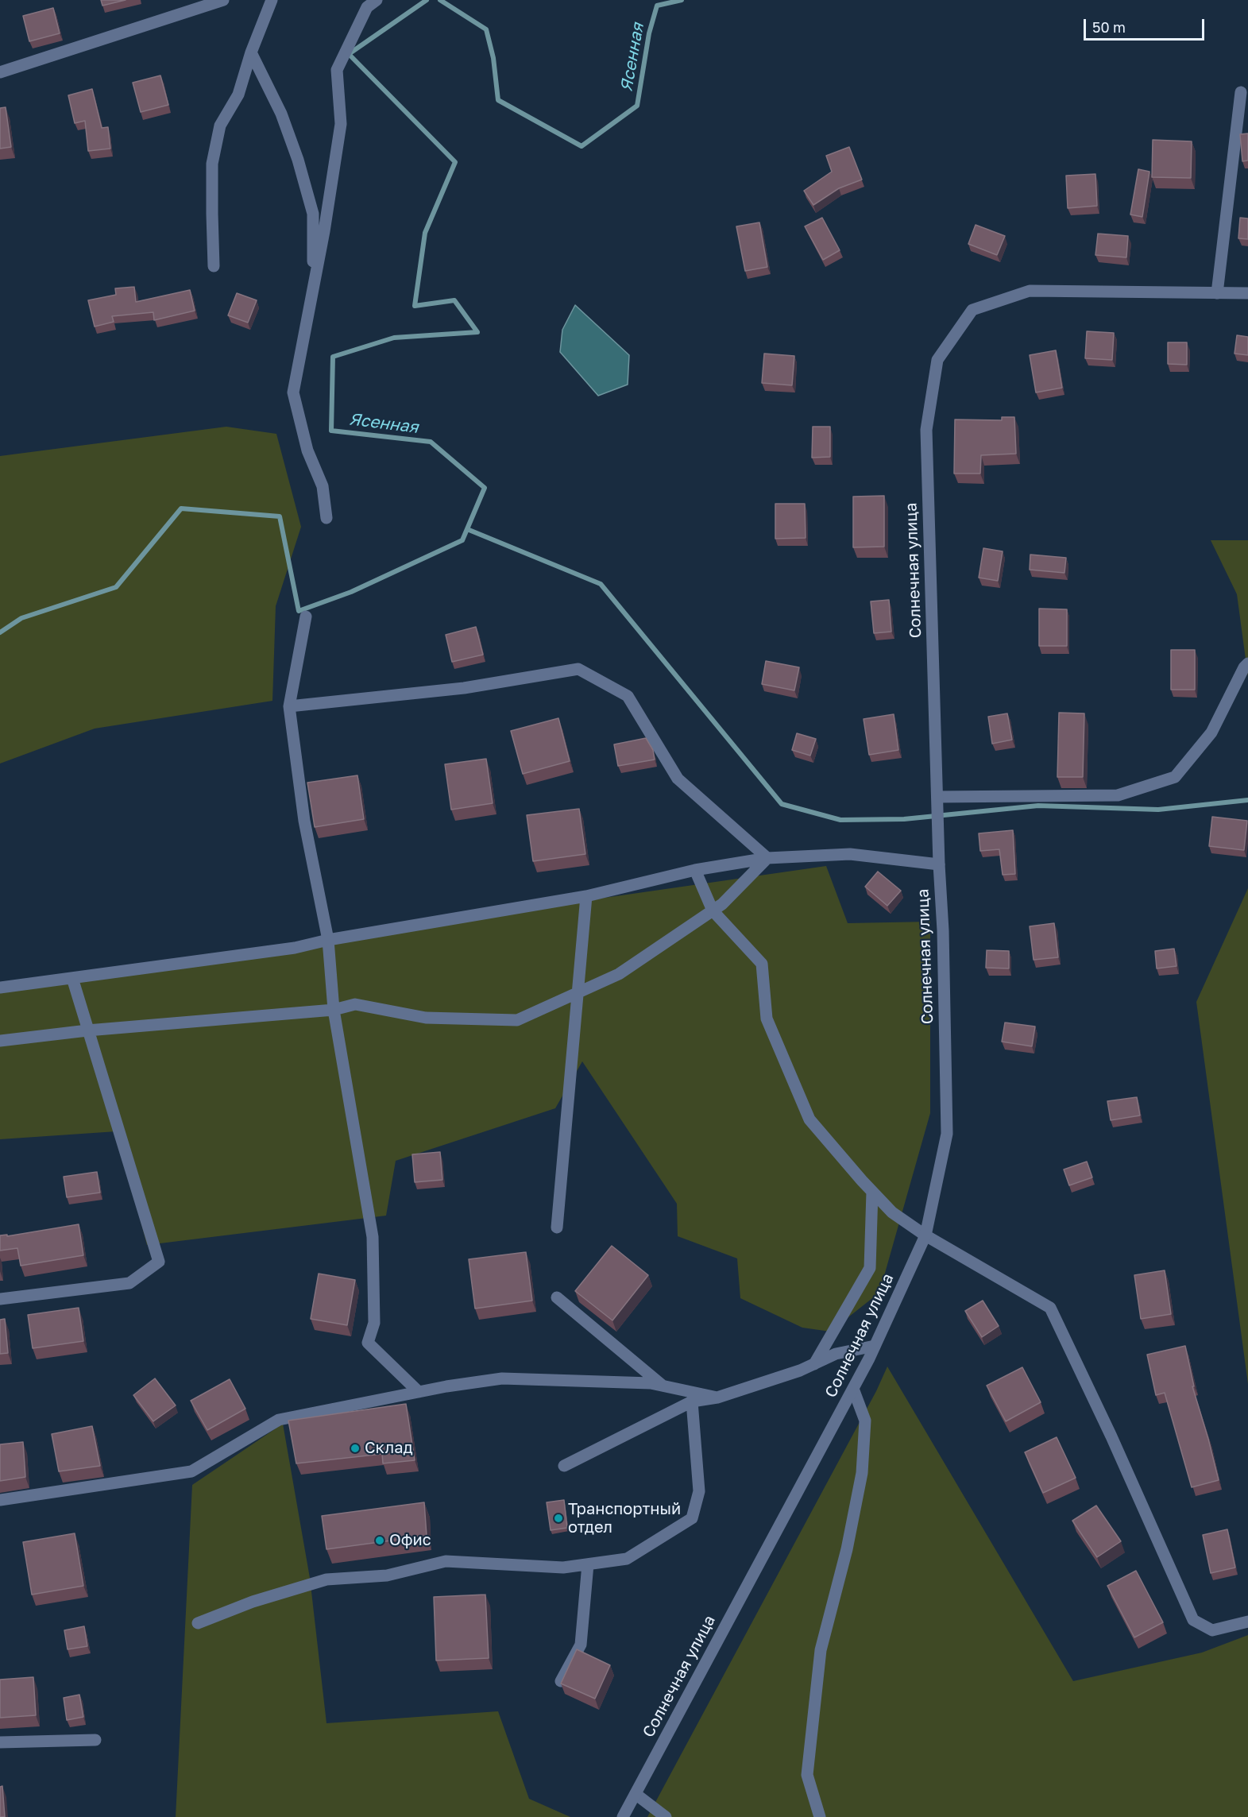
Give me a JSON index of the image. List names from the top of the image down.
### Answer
{
  "streets": {
    "street": ["Солнечная улица"]
  },
  "water": ["Ясенная"],
  "places": ["Склад", "Транспортный отдел", "Офис"],
  "scale_bar": "50 m"
}
